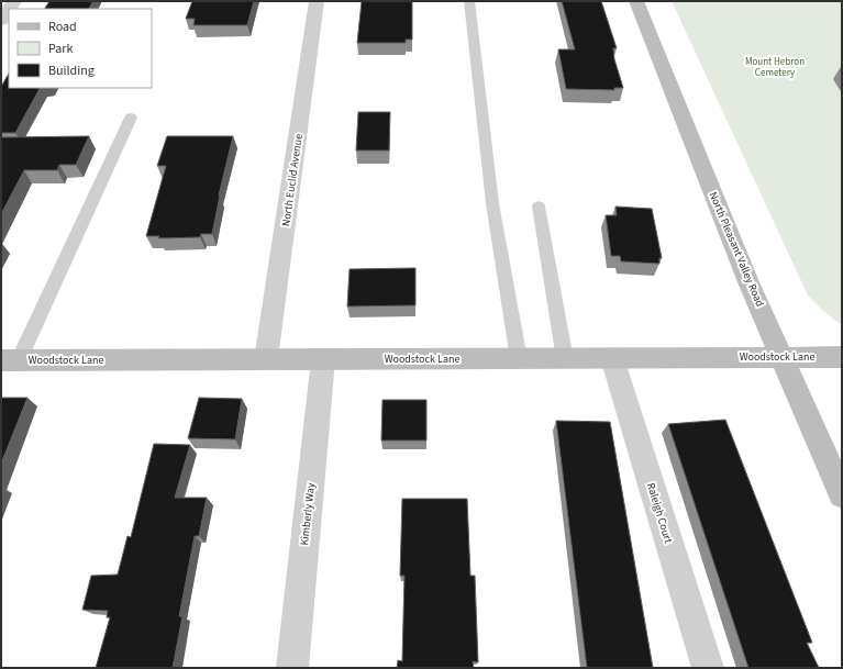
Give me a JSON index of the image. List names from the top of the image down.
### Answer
{
  "streets": {
    "street": [
      "North Euclid Avenue",
      "North Pleasant Valley Road",
      "Woodstock Lane",
      "Raleigh Court",
      "Kimberly Way"
    ]
  },
  "crossings": [
    ["North Euclid Avenue", "Woodstock Lane"],
    ["North Pleasant Valley Road", "Woodstock Lane"],
    ["Woodstock Lane", "Raleigh Court"],
    ["Woodstock Lane", "Kimberly Way"]
  ],
  "parks": ["Mount Hebron Cemetery"],
  "legend": ["Road", "Park", "Building"]
}
